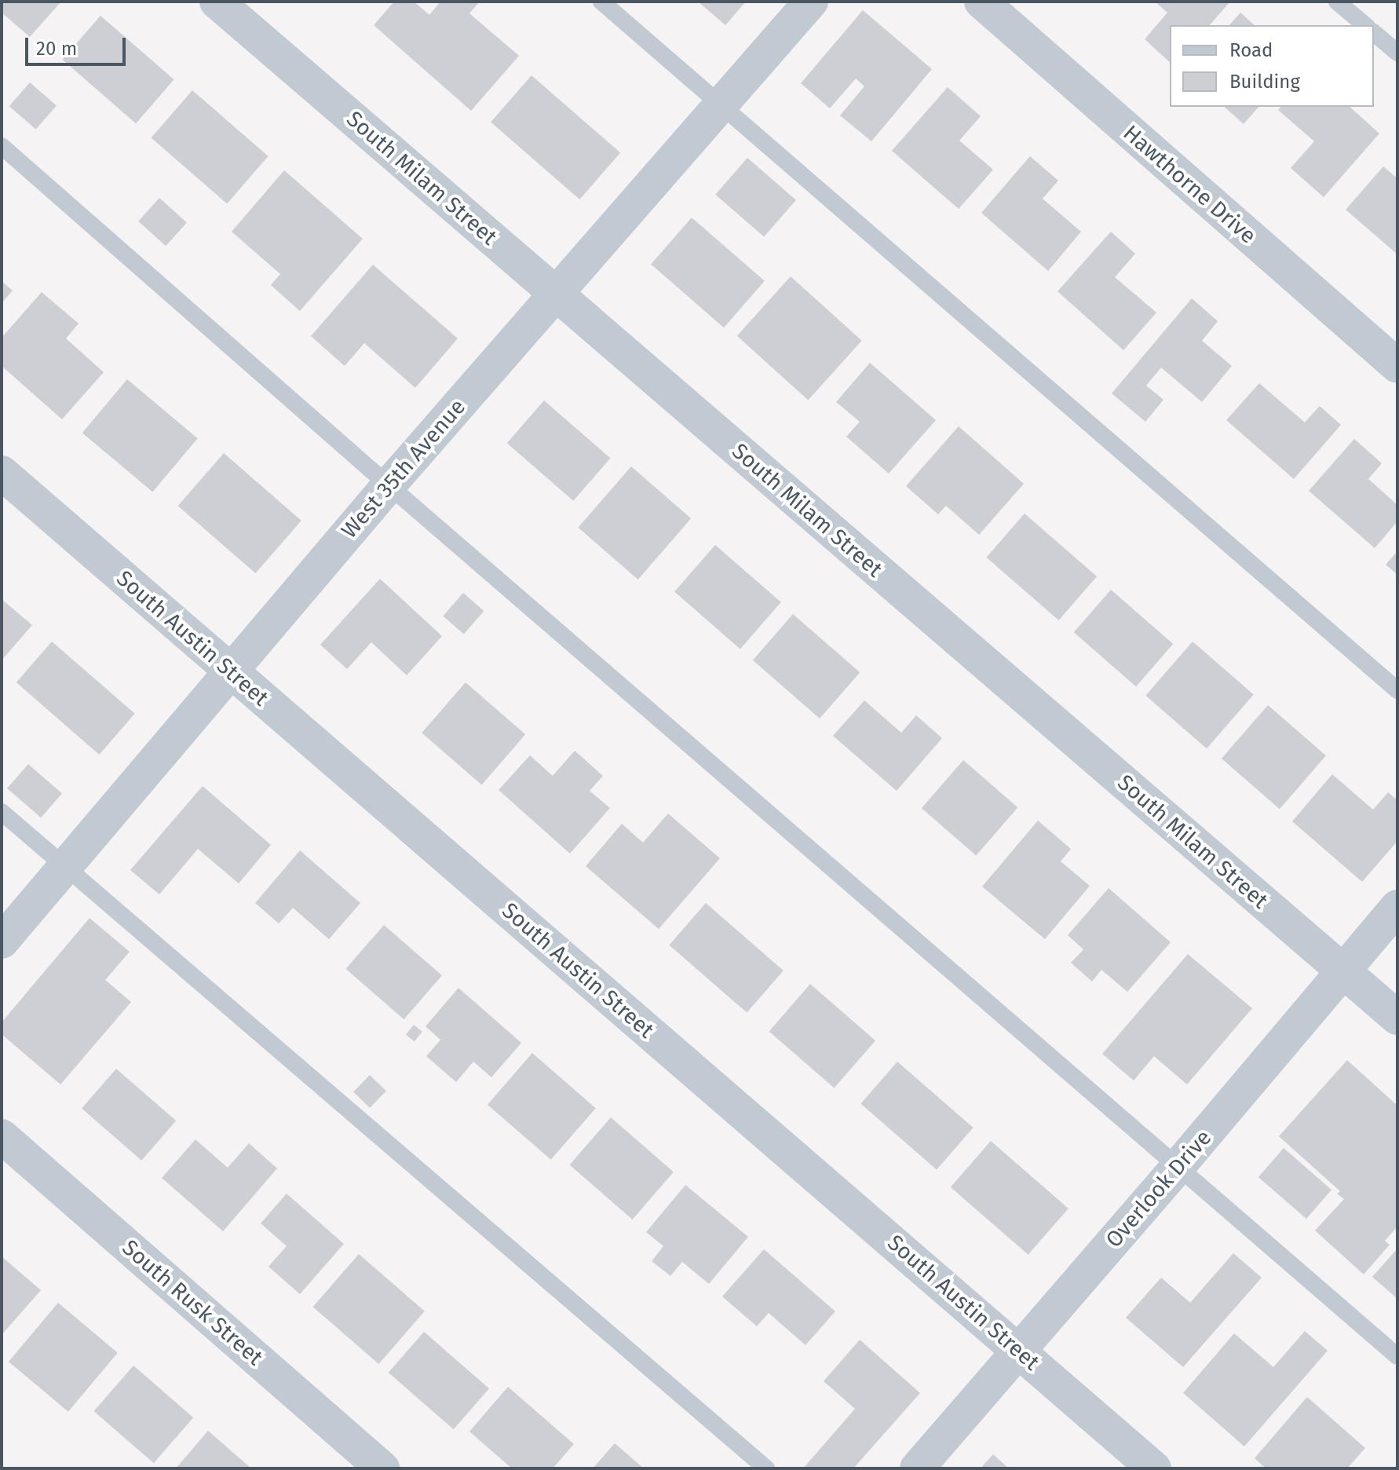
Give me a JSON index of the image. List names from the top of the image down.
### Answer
{
  "streets": {
    "street": [
      "South Milam Street",
      "Hawthorne Drive",
      "West 35th Avenue",
      "South Austin Street",
      "Overlook Drive",
      "South Rusk Street"
    ]
  },
  "crossings": [
    ["South Milam Street", "West 35th Avenue"],
    ["South Milam Street", "Overlook Drive"],
    ["West 35th Avenue", "South Austin Street"],
    ["South Austin Street", "Overlook Drive"]
  ],
  "legend": ["Road", "Building"],
  "scale_bar": "20 m"
}
